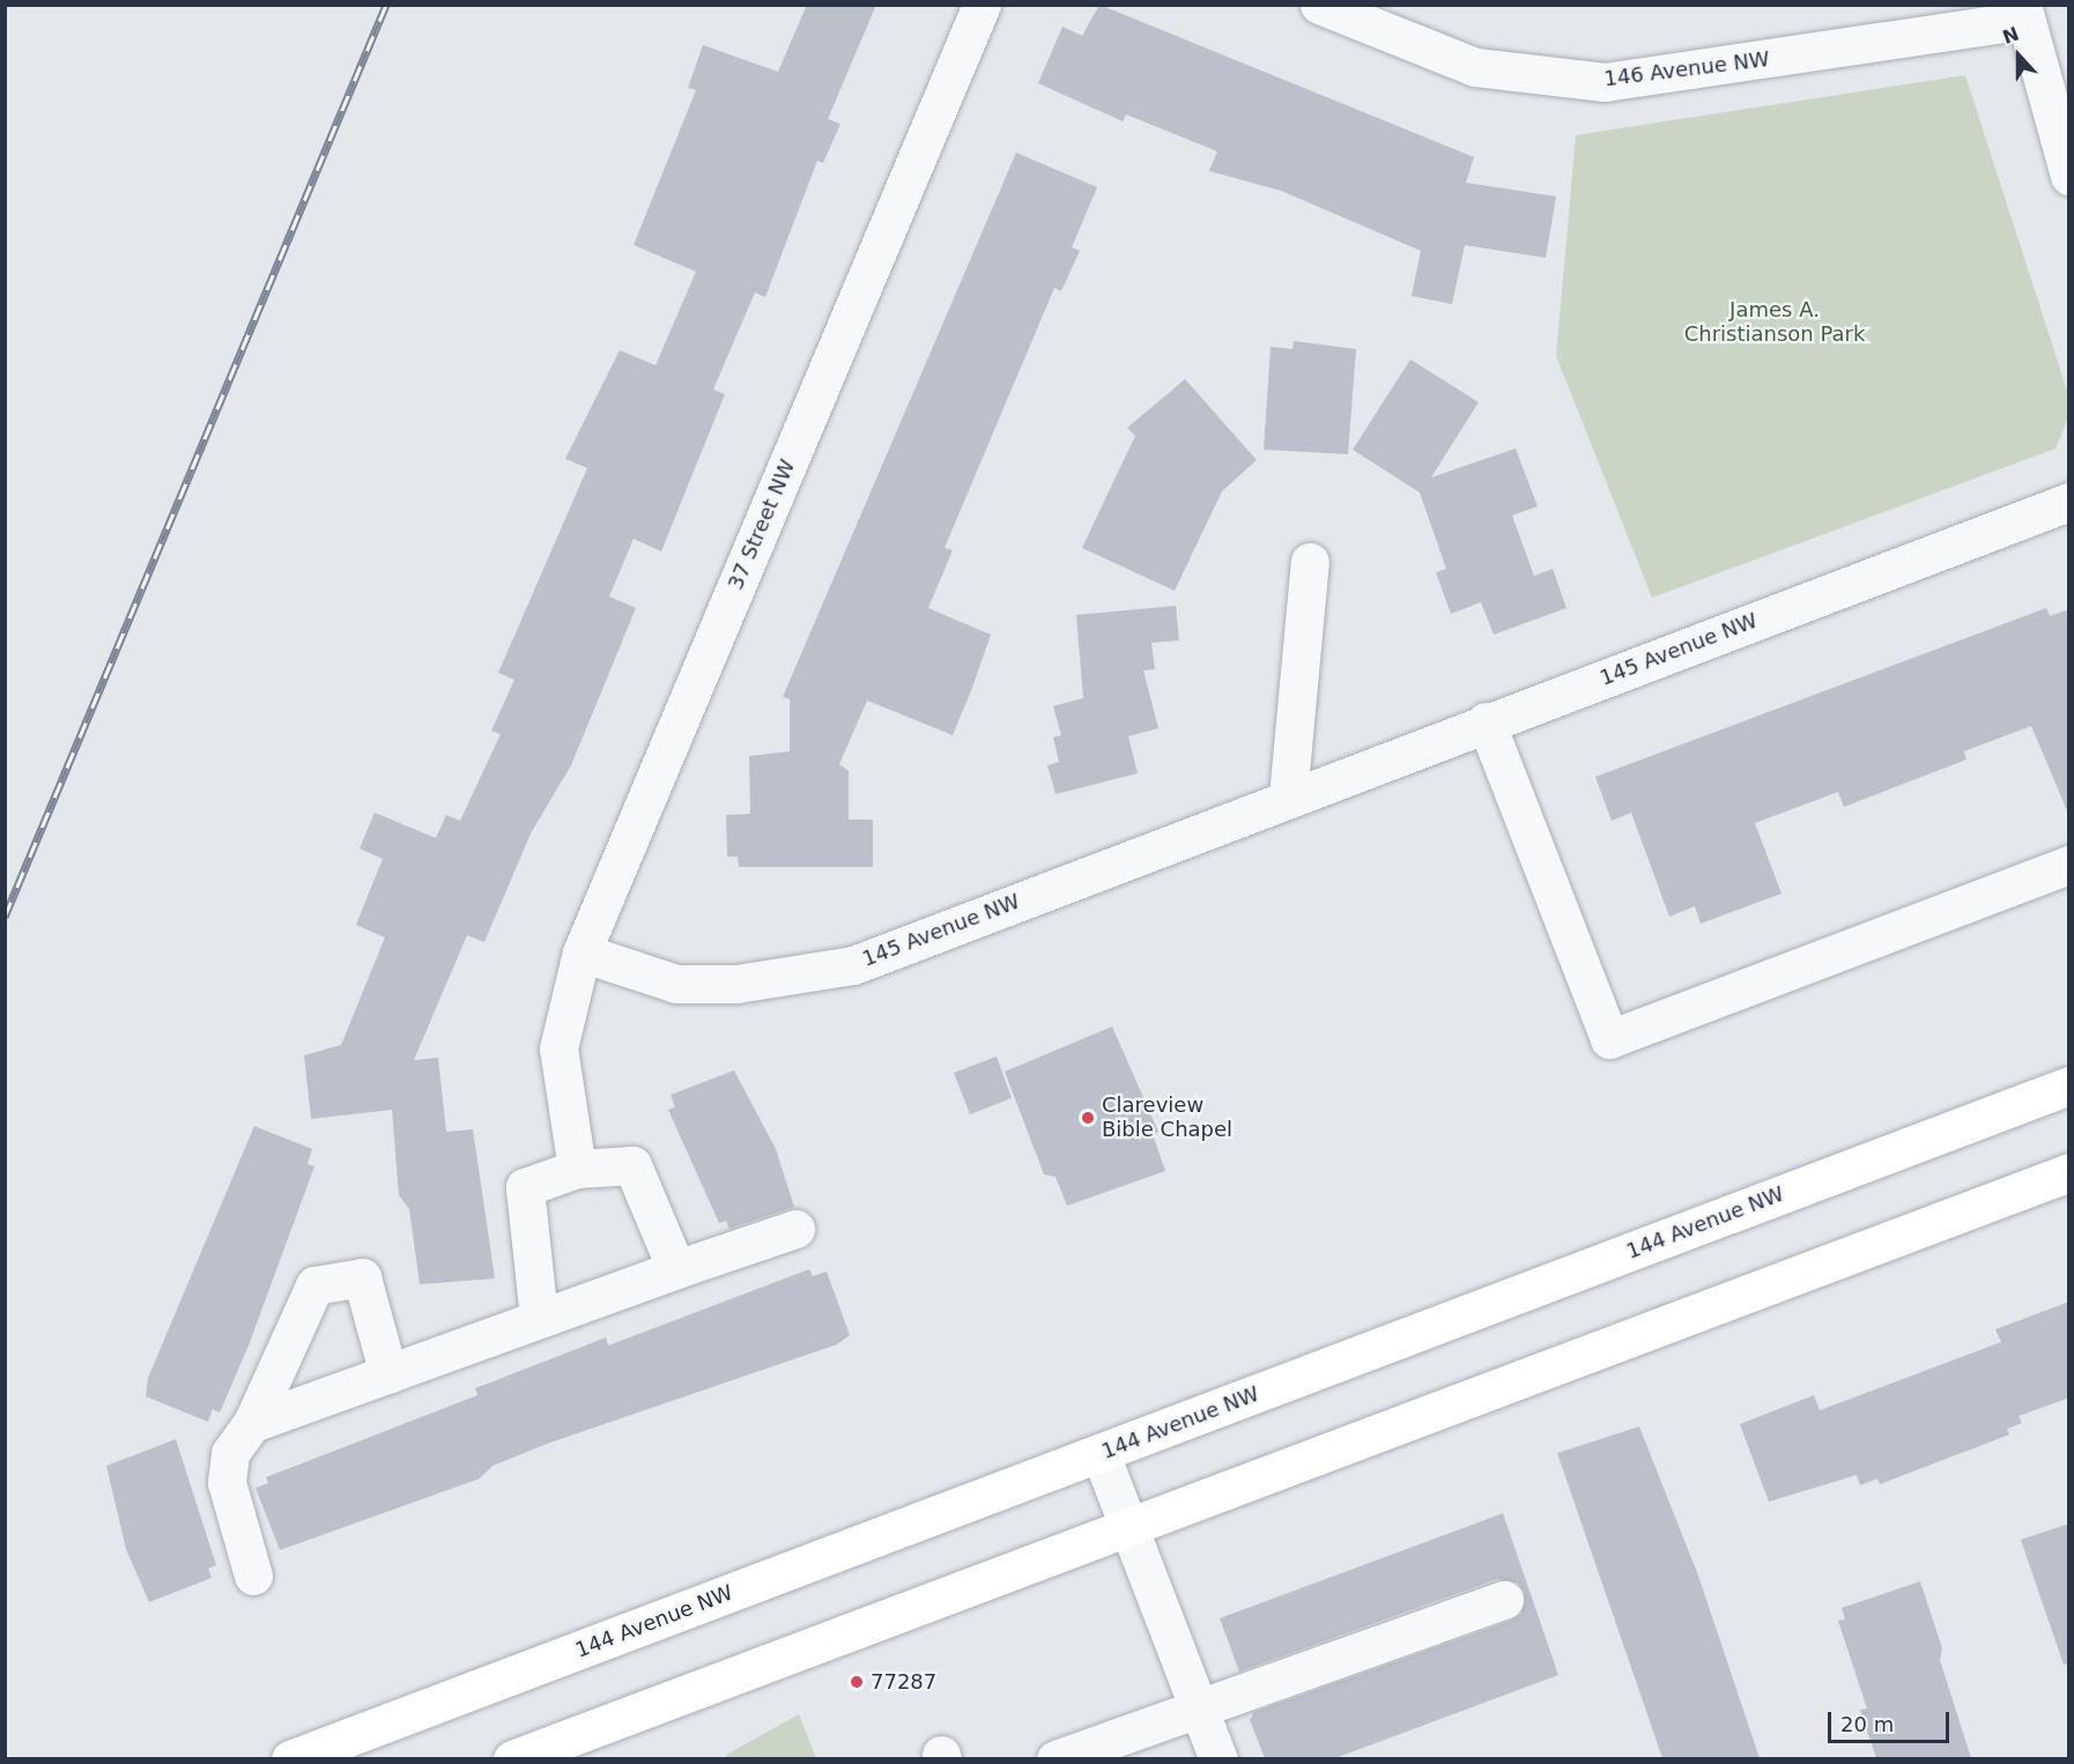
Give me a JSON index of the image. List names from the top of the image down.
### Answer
{
  "streets": {
    "main road": ["144 Avenue NW"],
    "street": ["146 Avenue NW", "37 Street NW", "145 Avenue NW"]
  },
  "crossings": [
    ["37 Street NW", "145 Avenue NW"]
  ],
  "parks": ["James A. Christianson Park"],
  "places": ["Clareview Bible Chapel", "77287"],
  "scale_bar": "20 m",
  "north": "top"
}
